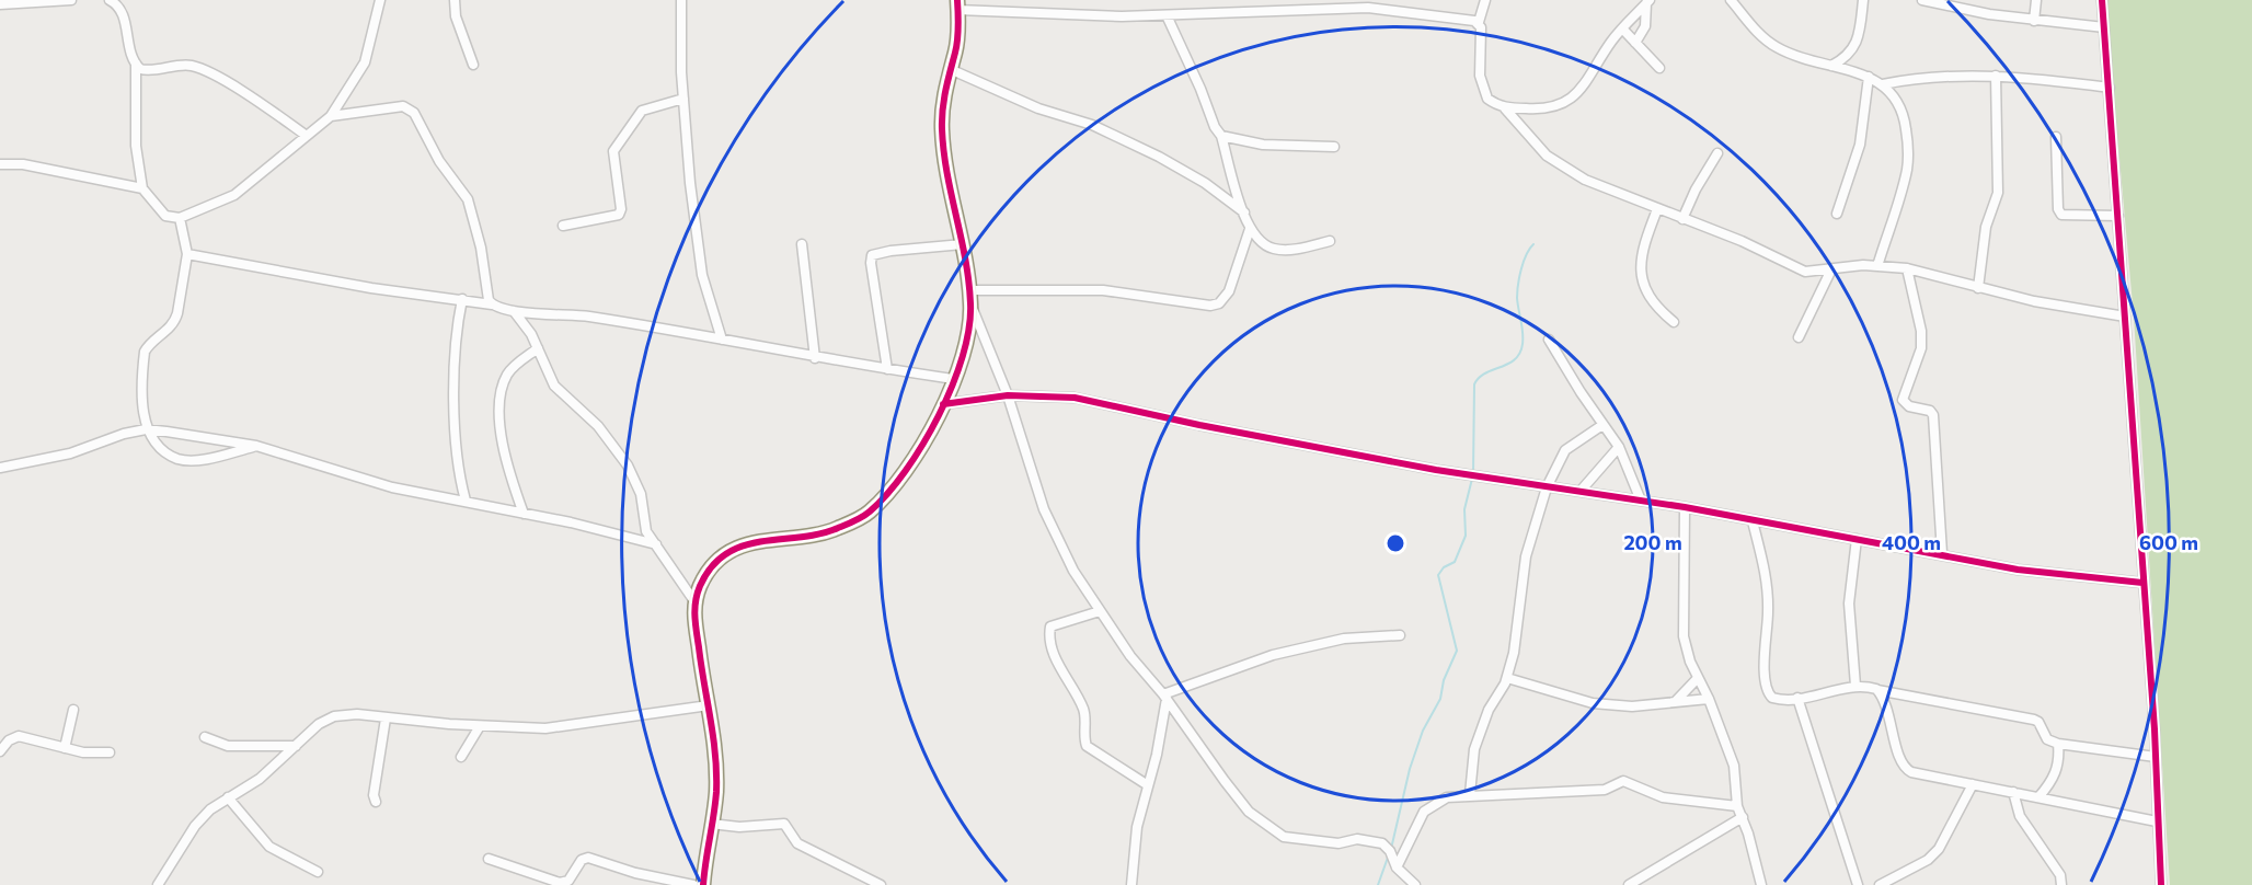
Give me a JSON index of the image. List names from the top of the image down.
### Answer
{
  "rings": ["200 m", "400 m", "600 m"]
}
